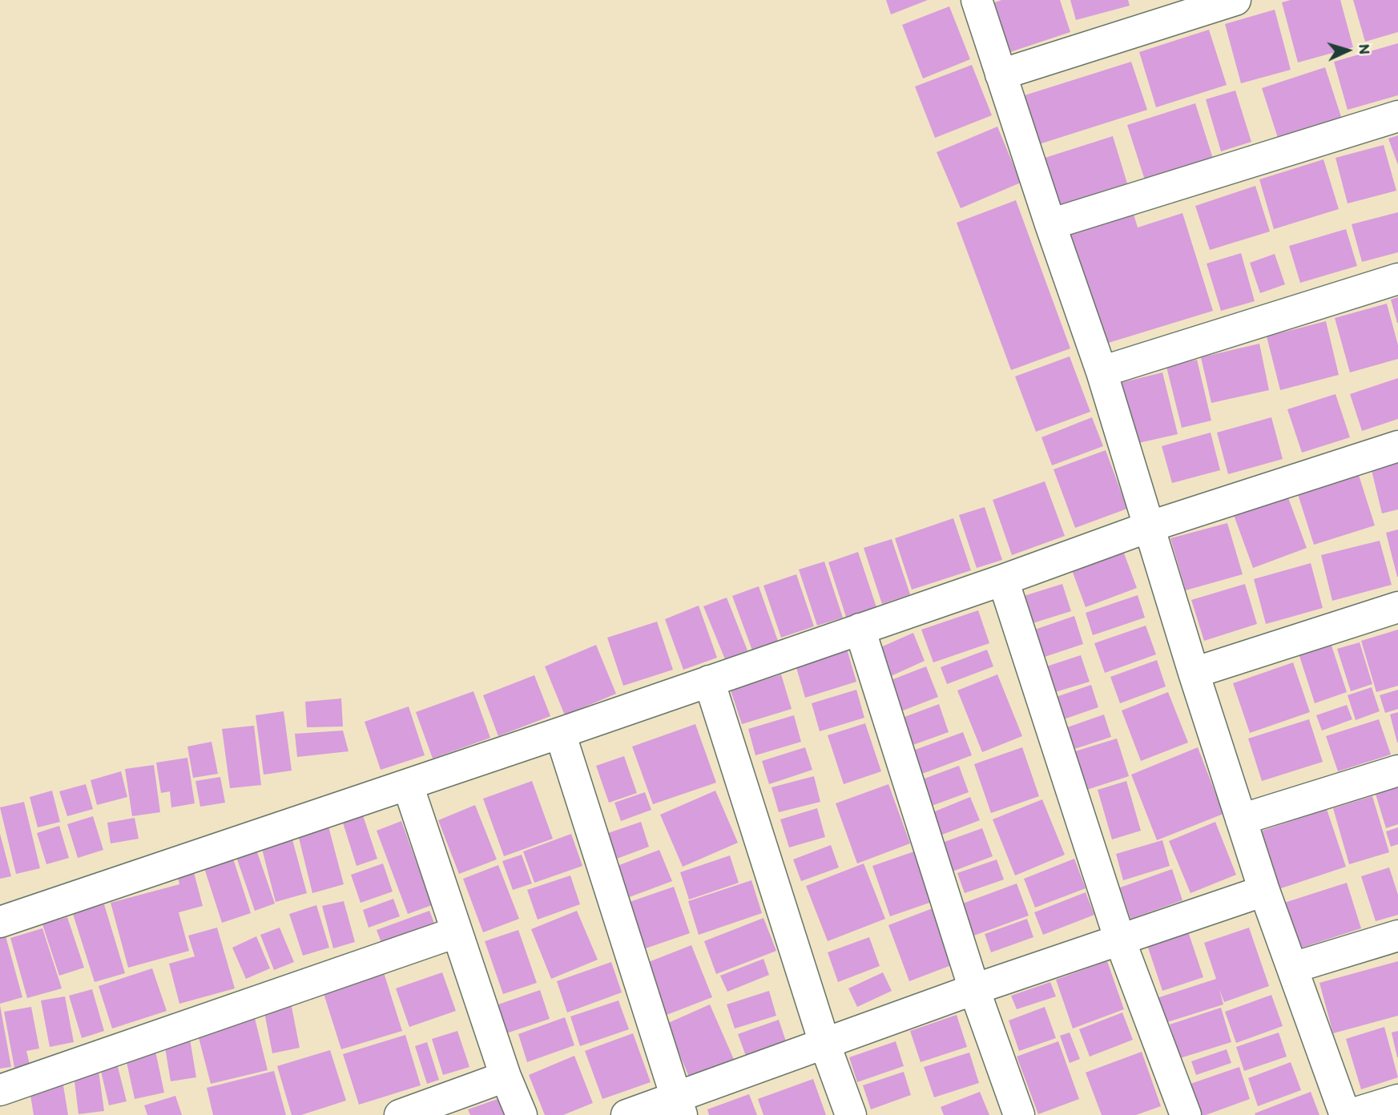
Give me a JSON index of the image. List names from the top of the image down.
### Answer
{
  "north": "right"
}
